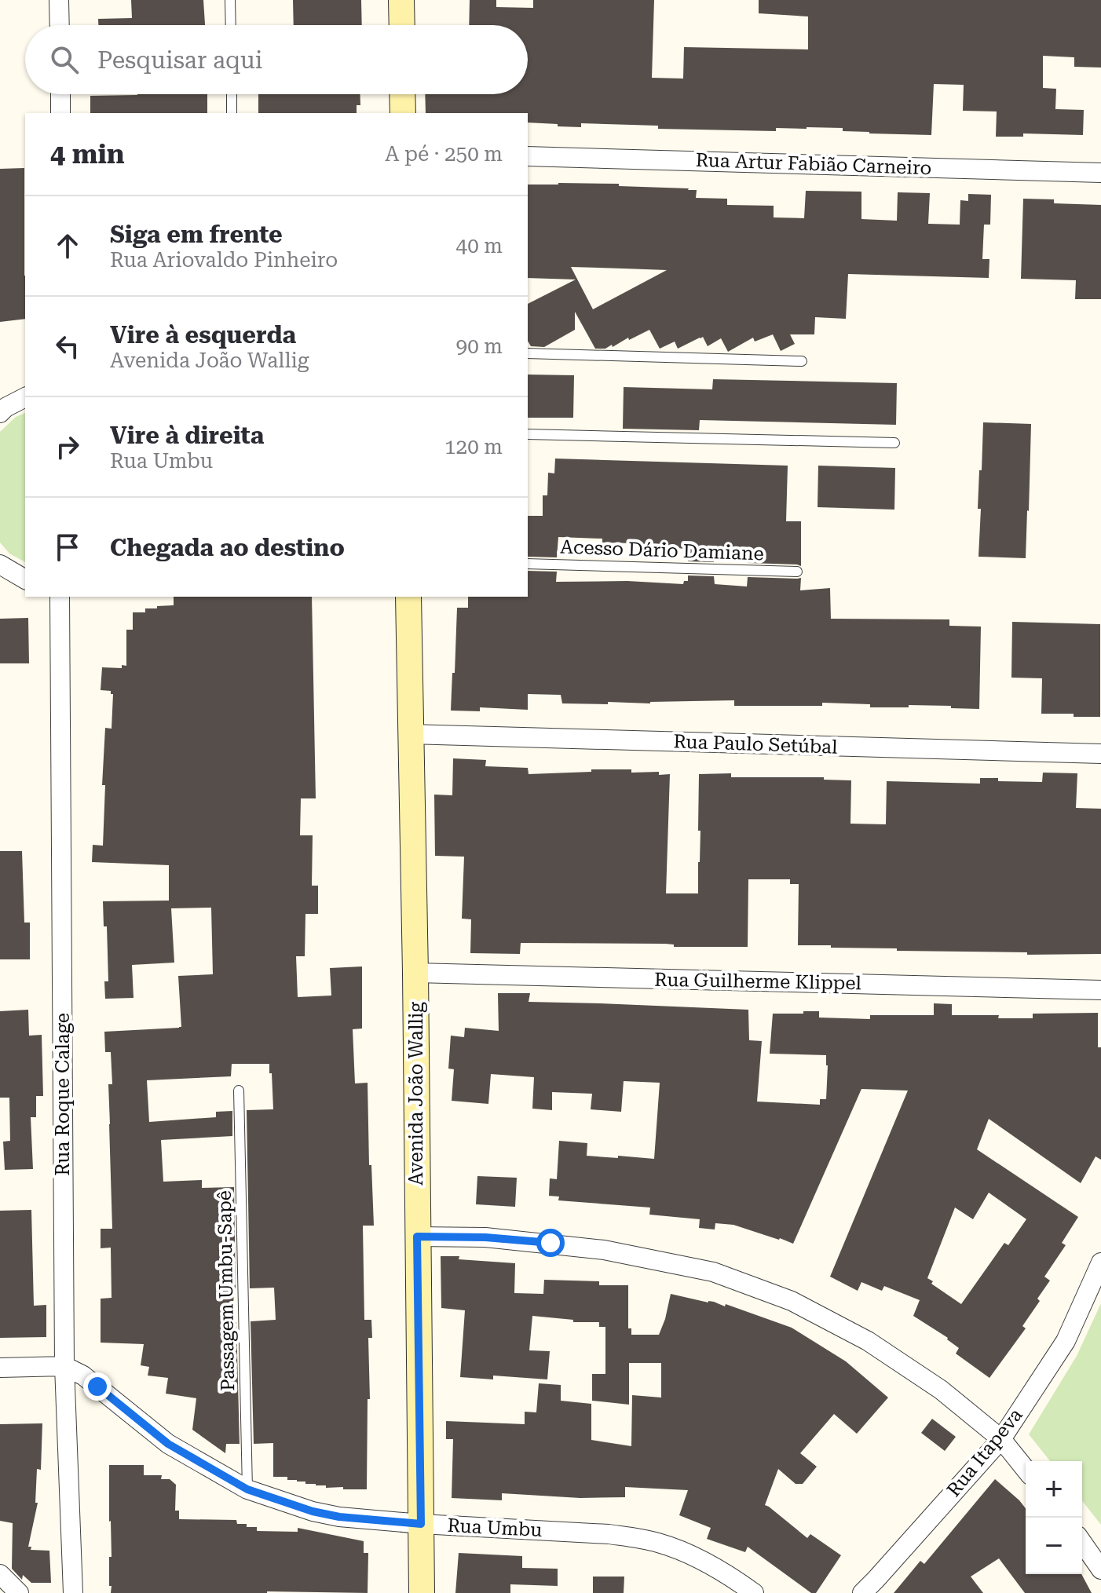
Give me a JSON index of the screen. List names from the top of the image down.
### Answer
{
  "streets": {
    "main road": ["Avenida João Wallig"],
    "street": [
      "Rua Artur Fabião Carneiro",
      "Rua Paulo Setúbal",
      "Rua Guilherme Klippel",
      "Rua Roque Calage",
      "Rua Itapeva",
      "Rua Umbu"
    ],
    "lane": ["Acesso Dário Damiane", "Passagem Umbu-Sapê"]
  },
  "crossings": [
    ["Rua Paulo Setúbal", "Avenida João Wallig"],
    ["Rua Guilherme Klippel", "Avenida João Wallig"],
    ["Avenida João Wallig", "Rua Umbu"],
    ["Rua Roque Calage", "Rua Umbu"],
    ["Passagem Umbu-Sapê", "Rua Umbu"]
  ],
  "page": {
    "search": "Pesquisar aqui",
    "heading": ["4 min", "A pé · 250 m"],
    "list": [
      ["Siga em frente", "Rua Ariovaldo Pinheiro", "40 m"],
      ["Vire à esquerda", "Avenida João Wallig", "90 m"],
      ["Vire à direita", "Rua Umbu", "120 m"],
      "Chegada ao destino"
    ],
    "map_buttons": ["+", "−"]
  }
}
